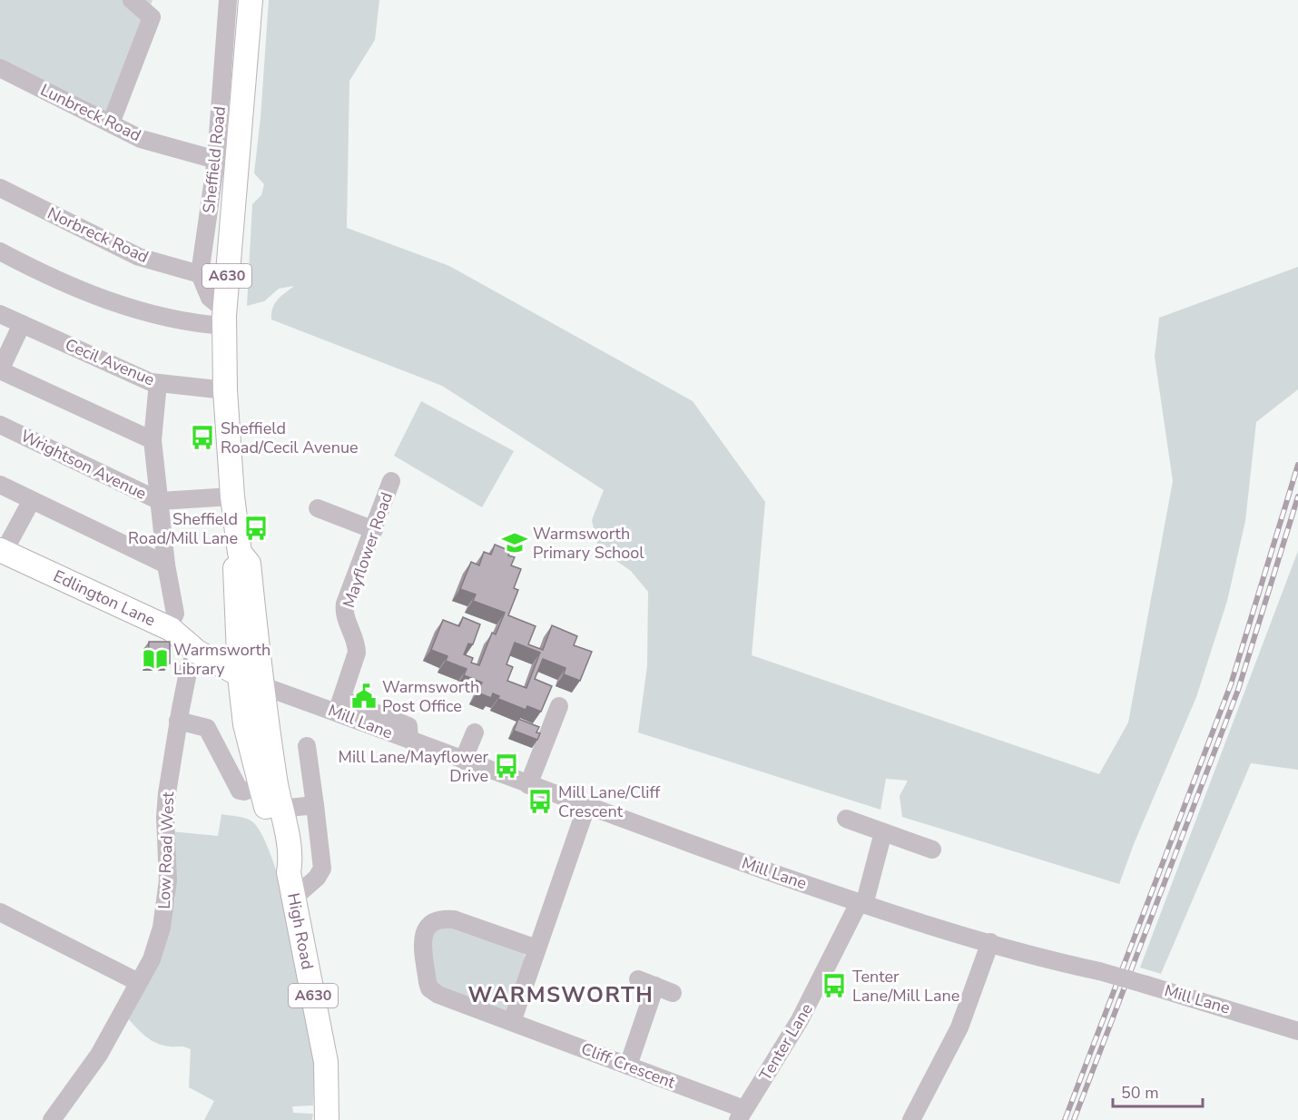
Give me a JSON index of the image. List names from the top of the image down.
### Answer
{
  "streets": {
    "main road": [
      "Sheffield Road",
      "A630",
      "Edlington Lane",
      "High Road"
    ],
    "street": [
      "Lunbreck Road",
      "Norbreck Road",
      "Cecil Avenue",
      "Wrightson Avenue",
      "Mayflower Road",
      "Mill Lane",
      "Low Road West",
      "Tenter Lane",
      "Cliff Crescent"
    ]
  },
  "crossings": [
    ["Lunbreck Road", "Sheffield Road"],
    ["Sheffield Road", "Norbreck Road"],
    ["Sheffield Road", "Cecil Avenue"],
    ["Sheffield Road", "Wrightson Avenue"],
    ["Sheffield Road", "Edlington Lane"],
    ["Sheffield Road", "Mill Lane"],
    ["Sheffield Road", "High Road"],
    ["Mayflower Road", "Mill Lane"],
    ["Edlington Lane", "Mill Lane"],
    ["Edlington Lane", "Low Road West"],
    ["Edlington Lane", "High Road"],
    ["Mill Lane", "High Road"],
    ["Mill Lane", "Tenter Lane"],
    ["Tenter Lane", "Cliff Crescent"]
  ],
  "districts": ["WARMSWORTH"],
  "places": {
    "bus stop": [
      "Sheffield Road/Cecil Avenue",
      "Sheffield Road/Mill Lane",
      "Mill Lane/Mayflower Drive",
      "Mill Lane/Cliff Crescent",
      "Tenter Lane/Mill Lane"
    ],
    "school or university": ["Warmsworth Primary School"],
    "library": ["Warmsworth Library"],
    "public building": ["Warmsworth Post Office"]
  },
  "scale_bar": "50 m"
}
